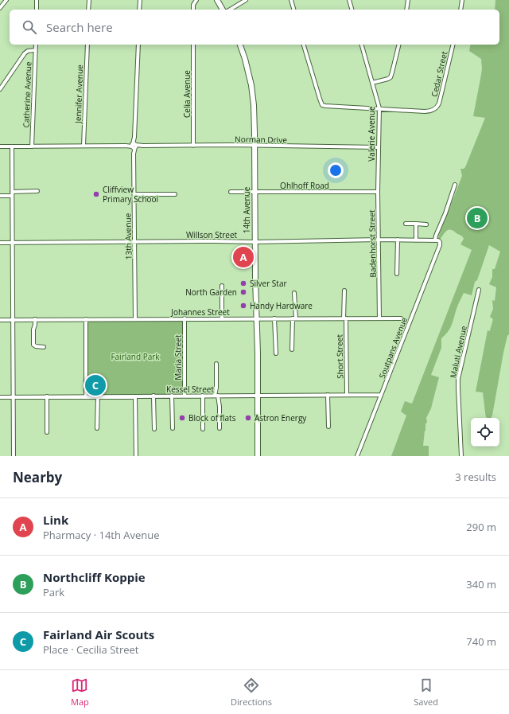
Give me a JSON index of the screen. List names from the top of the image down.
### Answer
{
  "streets": {
    "main road": ["14th Avenue"],
    "street": [
      "Cedar Street",
      "Jennifer Avenue",
      "Celia Avenue",
      "Catherine Avenue",
      "Valerie Avenue",
      "Norman Drive",
      "Ohlhoff Road",
      "Willson Street",
      "13th Avenue",
      "Badenhorst Street",
      "Johannes Street",
      "Soutpans Avenue",
      "Maluti Avenue",
      "Short Street",
      "Maria Street",
      "Kessel Street"
    ]
  },
  "crossings": [
    ["Cedar Street", "Valerie Avenue"],
    ["Jennifer Avenue", "Norman Drive"],
    ["Celia Avenue", "Norman Drive"],
    ["Catherine Avenue", "Norman Drive"],
    ["Valerie Avenue", "Norman Drive"],
    ["Valerie Avenue", "Badenhorst Street"],
    ["Norman Drive", "14th Avenue"],
    ["Norman Drive", "13th Avenue"],
    ["Ohlhoff Road", "14th Avenue"],
    ["Ohlhoff Road", "Badenhorst Street"],
    ["14th Avenue", "Willson Street"],
    ["14th Avenue", "Johannes Street"],
    ["14th Avenue", "Kessel Street"],
    ["Willson Street", "13th Avenue"],
    ["Willson Street", "Badenhorst Street"],
    ["Willson Street", "Soutpans Avenue"],
    ["13th Avenue", "Johannes Street"],
    ["Badenhorst Street", "Johannes Street"],
    ["Johannes Street", "Short Street"],
    ["Johannes Street", "Maria Street"],
    ["Soutpans Avenue", "Kessel Street"],
    ["Short Street", "Kessel Street"],
    ["Maria Street", "Kessel Street"]
  ],
  "parks": ["Fairland Park"],
  "places": [
    "Cliffview Primary School",
    "Silver Star",
    "North Garden",
    "Handy Hardware",
    "Block of flats",
    "Astron Energy"
  ],
  "page": {
    "search": "Search here",
    "pins": ["B", "A", "C"],
    "heading": ["Nearby", "3 results"],
    "list": [
      {
        "mark": "A",
        "name": "Link",
        "note": "Pharmacy · 14th Avenue",
        "value": "290 m"
      },
      {
        "mark": "B",
        "name": "Northcliff Koppie",
        "note": "Park",
        "value": "340 m"
      },
      {
        "mark": "C",
        "name": "Fairland Air Scouts",
        "note": "Place · Cecilia Street",
        "value": "740 m"
      }
    ],
    "nav": ["Map", "Directions", "Saved"]
  }
}
